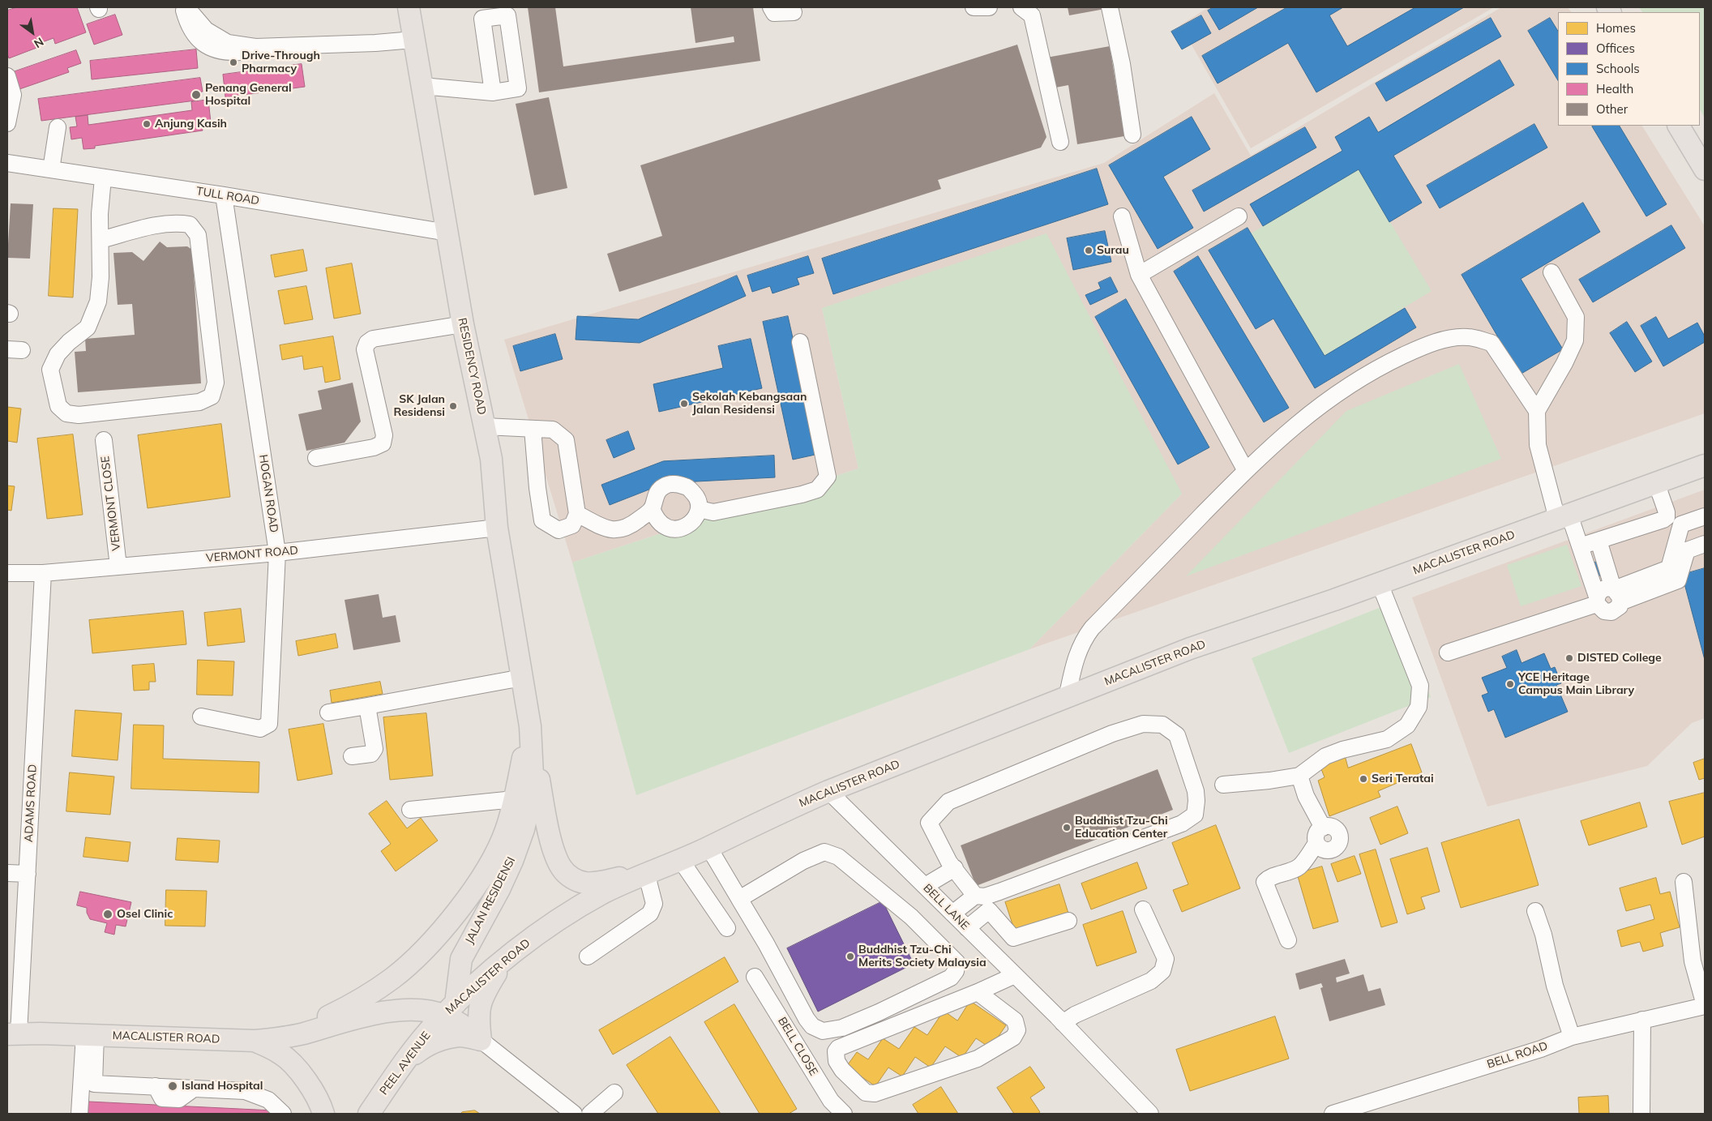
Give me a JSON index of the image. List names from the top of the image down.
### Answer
{
  "streets": {
    "main road": [
      "RESIDENCY ROAD",
      "MACALISTER ROAD",
      "JALAN RESIDENSI",
      "PEEL AVENUE"
    ],
    "street": [
      "TULL ROAD",
      "HOGAN ROAD",
      "VERMONT CLOSE",
      "VERMONT ROAD",
      "ADAMS ROAD",
      "BELL LANE",
      "BELL CLOSE",
      "BELL ROAD"
    ]
  },
  "crossings": [
    ["TULL ROAD", "RESIDENCY ROAD"],
    ["TULL ROAD", "HOGAN ROAD"],
    ["RESIDENCY ROAD", "VERMONT ROAD"],
    ["RESIDENCY ROAD", "JALAN RESIDENSI"],
    ["HOGAN ROAD", "VERMONT ROAD"],
    ["VERMONT CLOSE", "VERMONT ROAD"],
    ["MACALISTER ROAD", "ADAMS ROAD"],
    ["MACALISTER ROAD", "JALAN RESIDENSI"],
    ["MACALISTER ROAD", "BELL LANE"],
    ["MACALISTER ROAD", "PEEL AVENUE"],
    ["VERMONT ROAD", "ADAMS ROAD"],
    ["JALAN RESIDENSI", "PEEL AVENUE"]
  ],
  "places": [
    "Drive-Through Pharmacy",
    "Penang General Hospital",
    "Anjung Kasih",
    "Surau",
    "Sekolah Kebangsaan Jalan Residensi",
    "SK Jalan Residensi",
    "DISTED College",
    "YCE Heritage Campus Main Library",
    "Seri Teratai",
    "Buddhist Tzu-Chi Education Center",
    "Osel Clinic",
    "Buddhist Tzu-Chi Merits Society Malaysia",
    "Island Hospital"
  ],
  "legend": [
    "Homes",
    "Offices",
    "Schools",
    "Health",
    "Other"
  ],
  "north": "bottom right"
}
